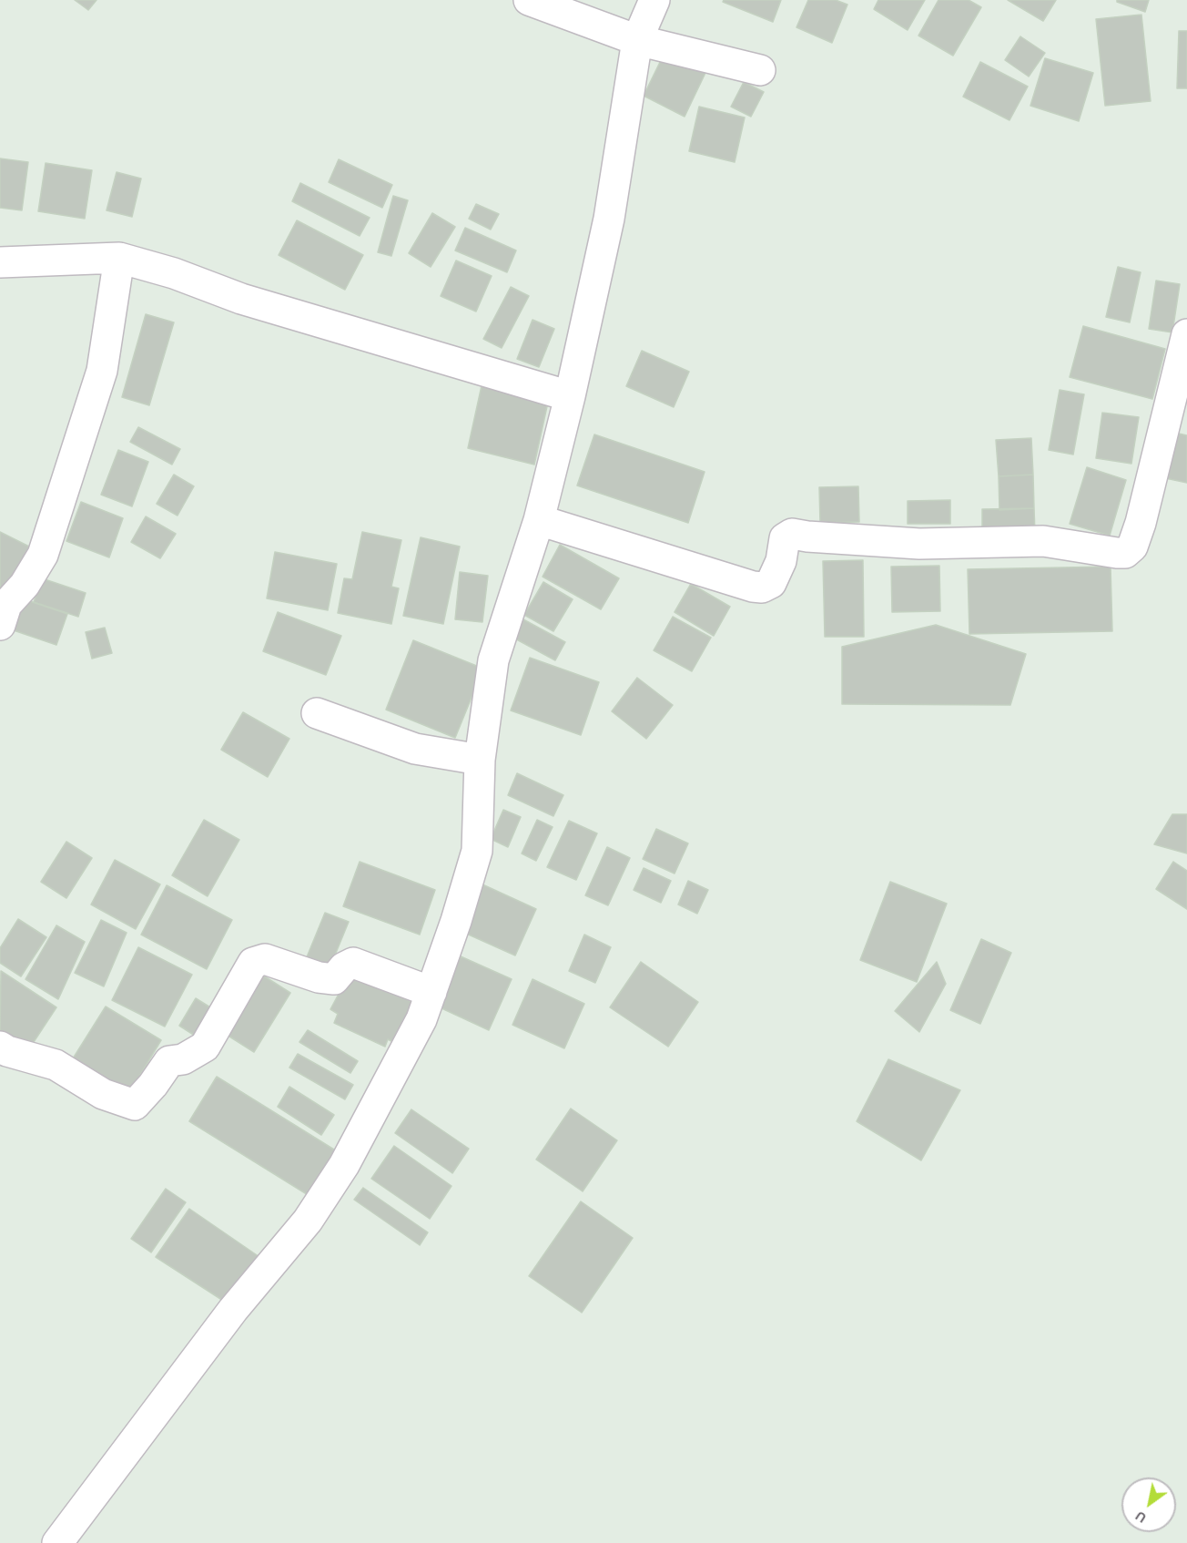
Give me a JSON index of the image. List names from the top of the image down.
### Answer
{
  "north": "bottom left"
}
